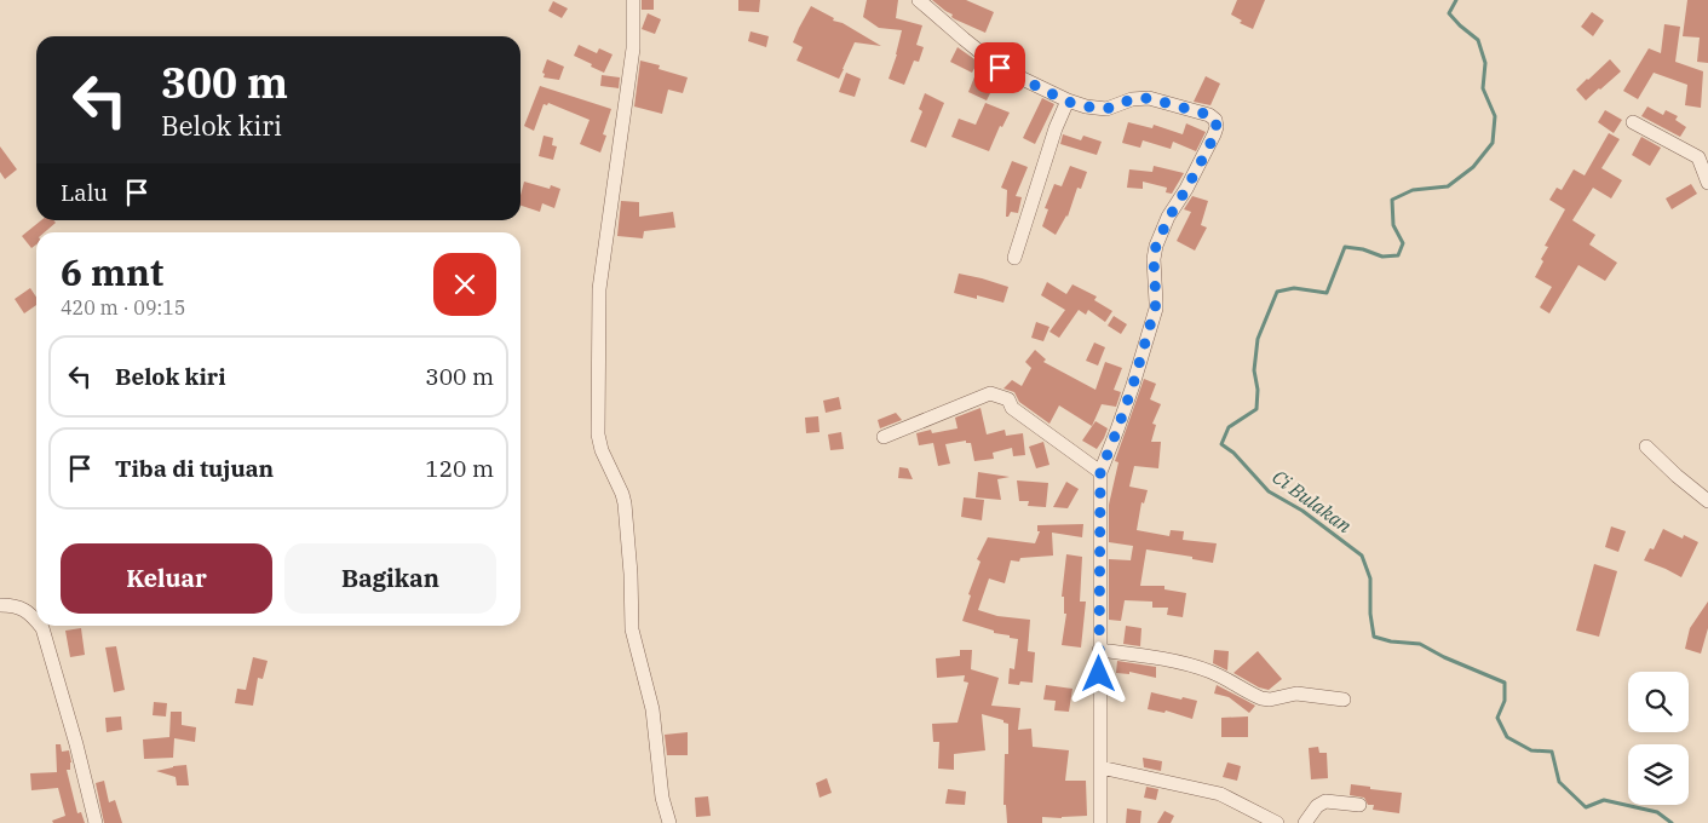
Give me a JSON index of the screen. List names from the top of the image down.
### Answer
{
  "water": ["Ci Bulakan"],
  "page": {
    "turn": ["300 m", "Belok kiri"],
    "then": "Lalu",
    "heading": ["6 mnt", "420 m · 09:15"],
    "list": [
      {
        "name": "Belok kiri",
        "value": "300 m"
      },
      {
        "name": "Tiba di tujuan",
        "value": "120 m"
      }
    ],
    "buttons": ["Keluar", "Bagikan"]
  }
}
